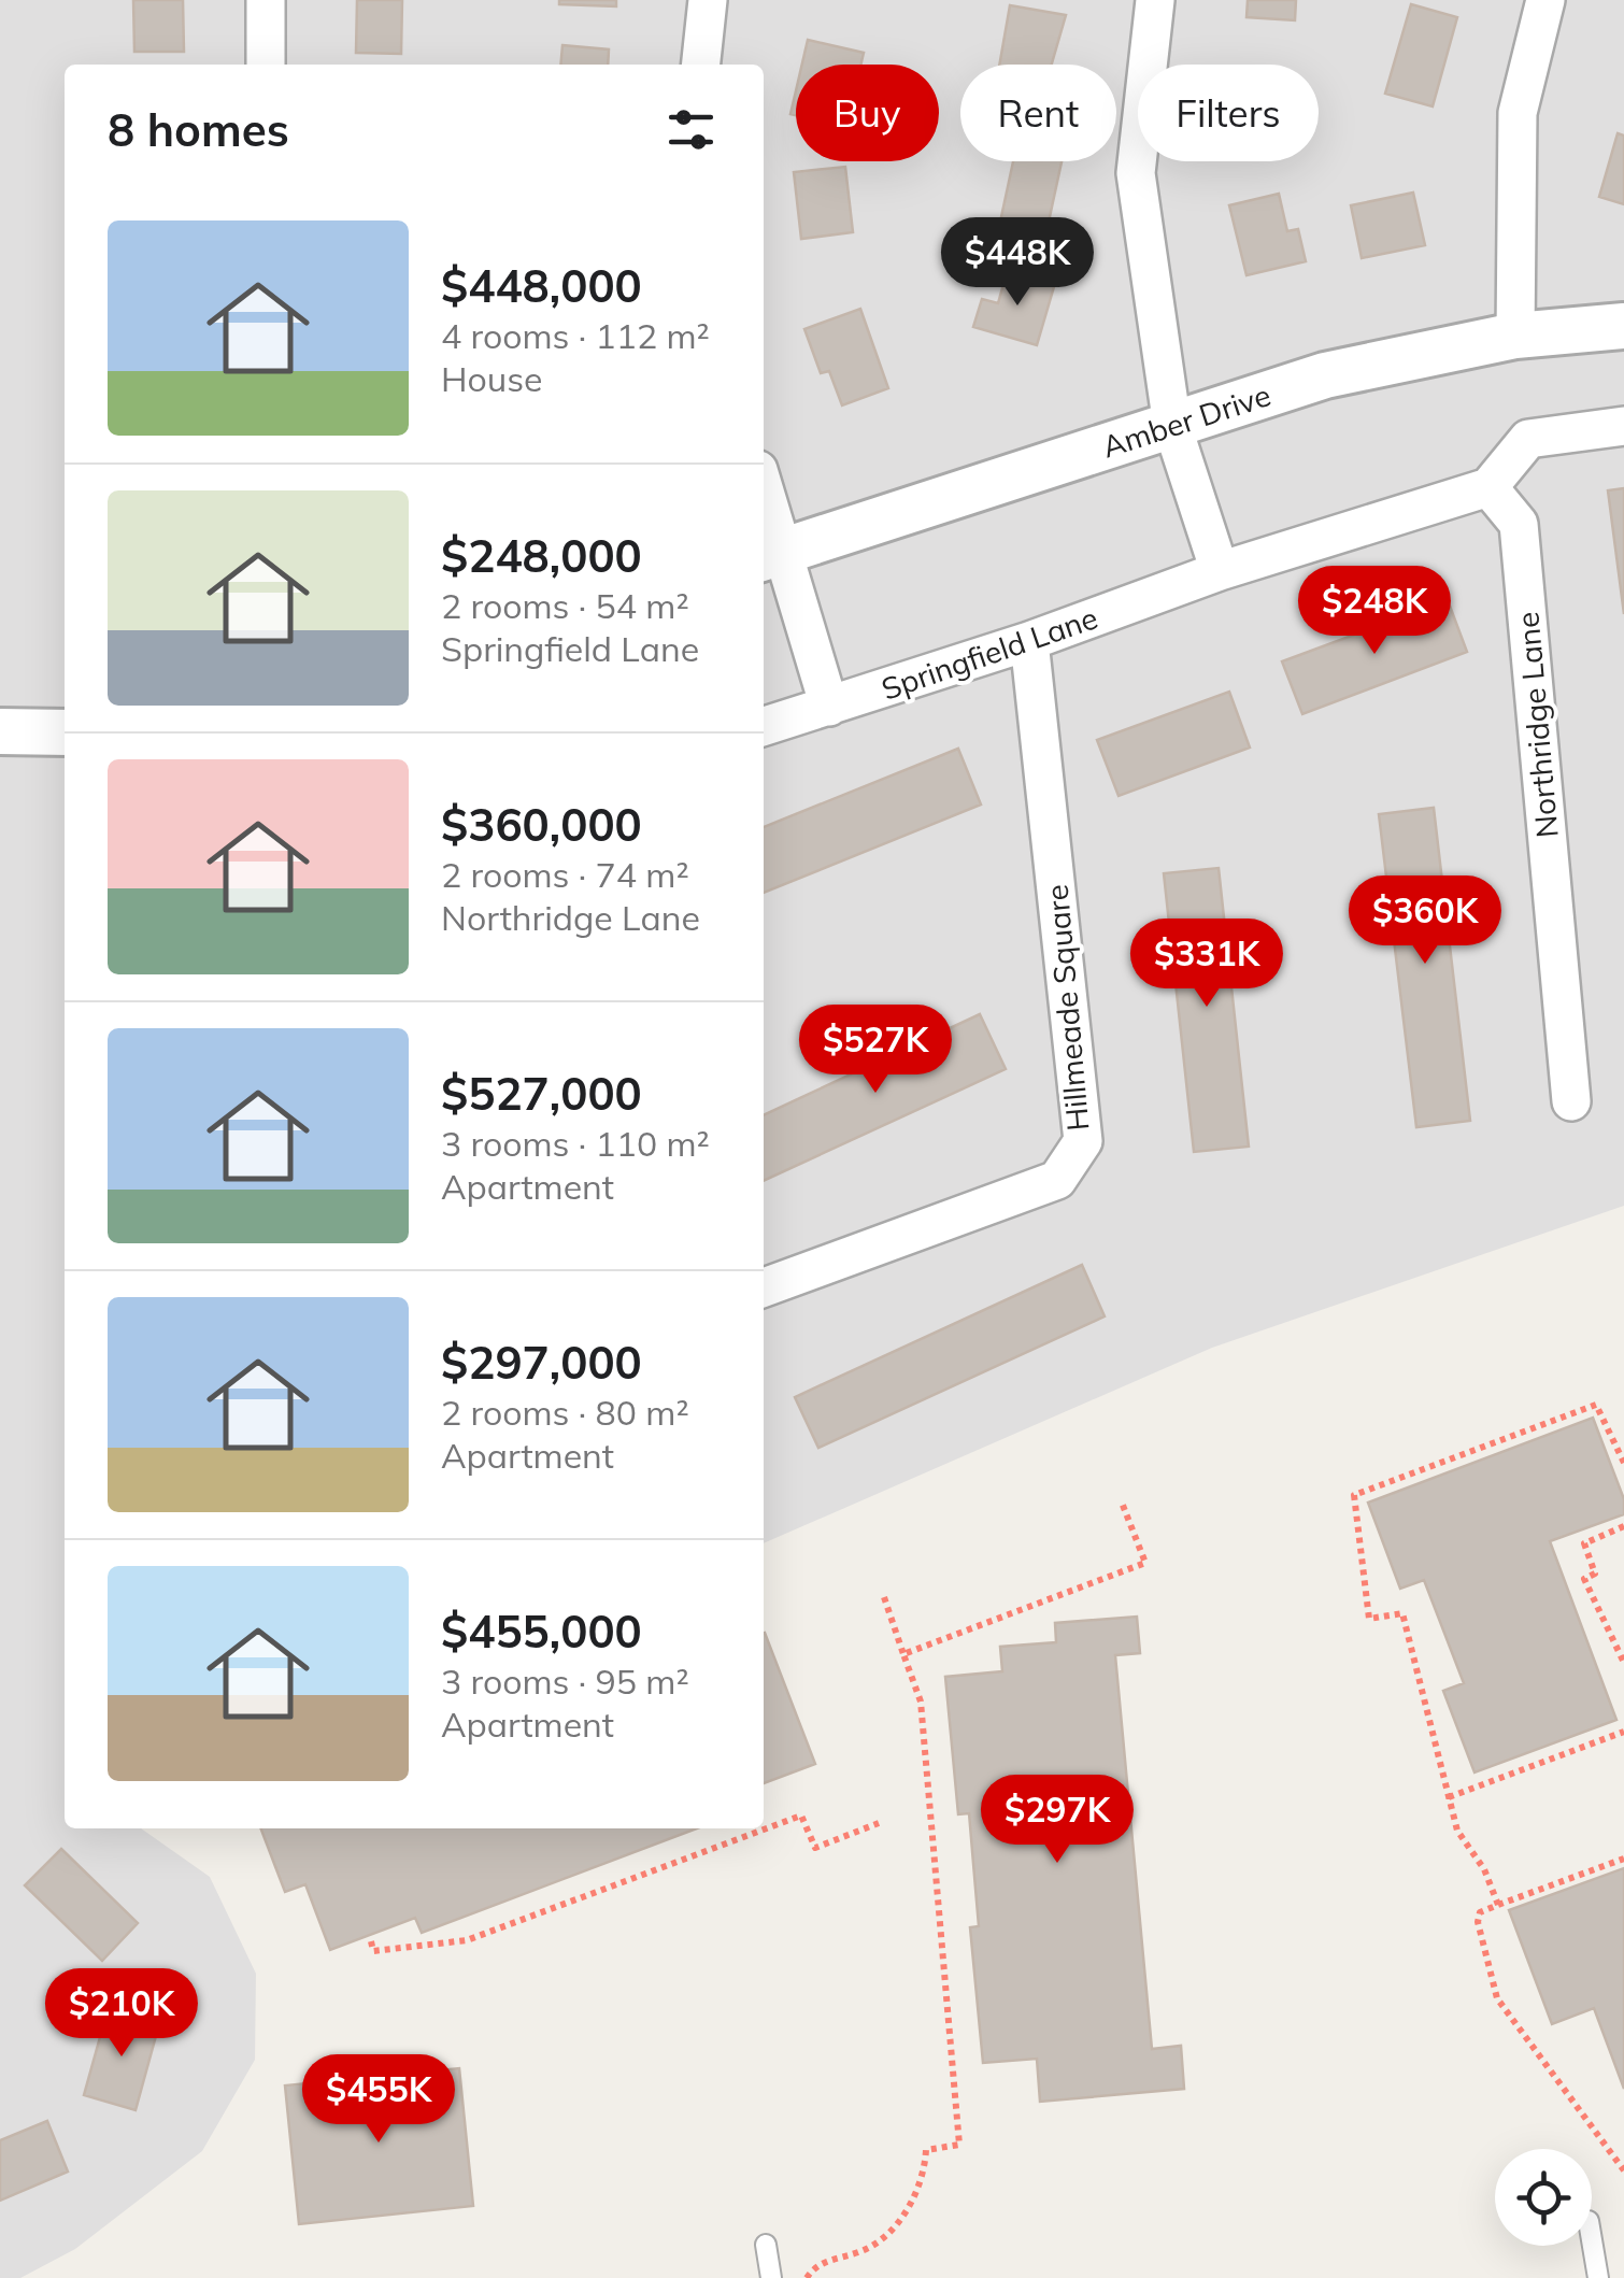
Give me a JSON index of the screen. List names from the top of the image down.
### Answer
{
  "streets": {
    "street": [
      "Amber Drive",
      "Springfield Lane",
      "Northridge Lane",
      "Hillmeade Square"
    ]
  },
  "crossings": [
    ["Springfield Lane", "Northridge Lane"],
    ["Springfield Lane", "Hillmeade Square"]
  ],
  "page": {
    "chip": ["Buy", "Rent", "Filters"],
    "heading": "8 homes",
    "list": [
      {
        "name": "$448,000",
        "note": "4 rooms · 112 m² · House"
      },
      {
        "name": "$248,000",
        "note": "2 rooms · 54 m² · Springfield Lane"
      },
      {
        "name": "$360,000",
        "note": "2 rooms · 74 m² · Northridge Lane"
      },
      {
        "name": "$527,000",
        "note": "3 rooms · 110 m² · Apartment"
      },
      {
        "name": "$297,000",
        "note": "2 rooms · 80 m² · Apartment"
      },
      {
        "name": "$455,000",
        "note": "3 rooms · 95 m² · Apartment"
      }
    ],
    "price": [
      "$448K",
      "$248K",
      "$360K",
      "$331K",
      "$527K",
      "$297K",
      "$210K",
      "$455K"
    ]
  }
}
